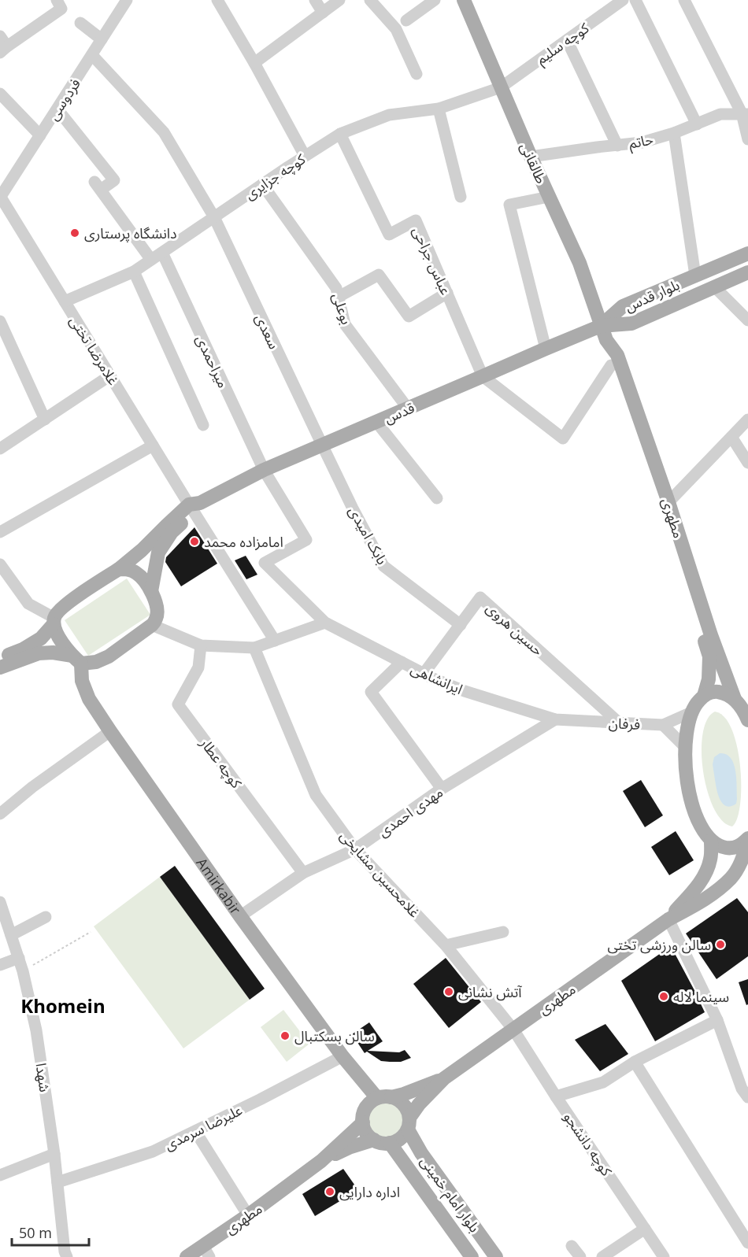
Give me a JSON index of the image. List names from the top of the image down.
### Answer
{
  "streets": {
    "main road": [
      "طالقانی",
      "بلوار قدس",
      "قدس",
      "مطهری",
      "Amirkabir",
      "بلوار امام خمینی"
    ],
    "street": [
      "کوچه سلیم",
      "فردوسی",
      "حاتم",
      "کوچه جزایری",
      "عباس جراحی",
      "بوعلی",
      "سعدی",
      "غلامرضا تختی",
      "میراحمدی",
      "بابک امیدی",
      "حسین هروی",
      "ایرانشاهی",
      "فرفان",
      "کوچه عطار",
      "مهدی احمدی",
      "غلامحسین مشایخی",
      "شهدا",
      "علیرضا سرمدی",
      "کوچه دانشجو"
    ]
  },
  "crossings": [
    ["کوچه سلیم", "طالقانی"],
    ["کوچه سلیم", "کوچه جزایری"],
    ["فردوسی", "سعدی"],
    ["فردوسی", "غلامرضا تختی"],
    ["حاتم", "طالقانی"],
    ["طالقانی", "کوچه جزایری"],
    ["طالقانی", "بلوار قدس"],
    ["طالقانی", "قدس"],
    ["طالقانی", "مطهری"],
    ["کوچه جزایری", "عباس جراحی"],
    ["کوچه جزایری", "بوعلی"],
    ["کوچه جزایری", "سعدی"],
    ["کوچه جزایری", "غلامرضا تختی"],
    ["کوچه جزایری", "میراحمدی"],
    ["عباس جراحی", "قدس"],
    ["بلوار قدس", "قدس"],
    ["بلوار قدس", "مطهری"],
    ["بوعلی", "قدس"],
    ["سعدی", "قدس"],
    ["سعدی", "بابک امیدی"],
    ["غلامرضا تختی", "قدس"],
    ["میراحمدی", "قدس"],
    ["میراحمدی", "ایرانشاهی"],
    ["قدس", "مطهری"],
    ["قدس", "بابک امیدی"],
    ["قدس", "Amirkabir"],
    ["مطهری", "غلامحسین مشایخی"],
    ["مطهری", "Amirkabir"],
    ["مطهری", "کوچه دانشجو"],
    ["مطهری", "بلوار امام خمینی"],
    ["بابک امیدی", "حسین هروی"],
    ["حسین هروی", "ایرانشاهی"],
    ["حسین هروی", "فرفان"],
    ["ایرانشاهی", "فرفان"],
    ["ایرانشاهی", "مهدی احمدی"],
    ["فرفان", "مهدی احمدی"],
    ["کوچه عطار", "مهدی احمدی"],
    ["مهدی احمدی", "غلامحسین مشایخی"],
    ["مهدی احمدی", "Amirkabir"],
    ["غلامحسین مشایخی", "کوچه دانشجو"],
    ["Amirkabir", "علیرضا سرمدی"],
    ["Amirkabir", "بلوار امام خمینی"],
    ["شهدا", "علیرضا سرمدی"]
  ],
  "districts": ["Khomein"],
  "places": [
    "دانشگاه پرستاری",
    "امامزاده محمد",
    "سالن ورزشی تختی",
    "آتش نشانی",
    "سینما لاله",
    "سالن بسکتبال",
    "اداره دارایی"
  ],
  "scale_bar": "50 m"
}
